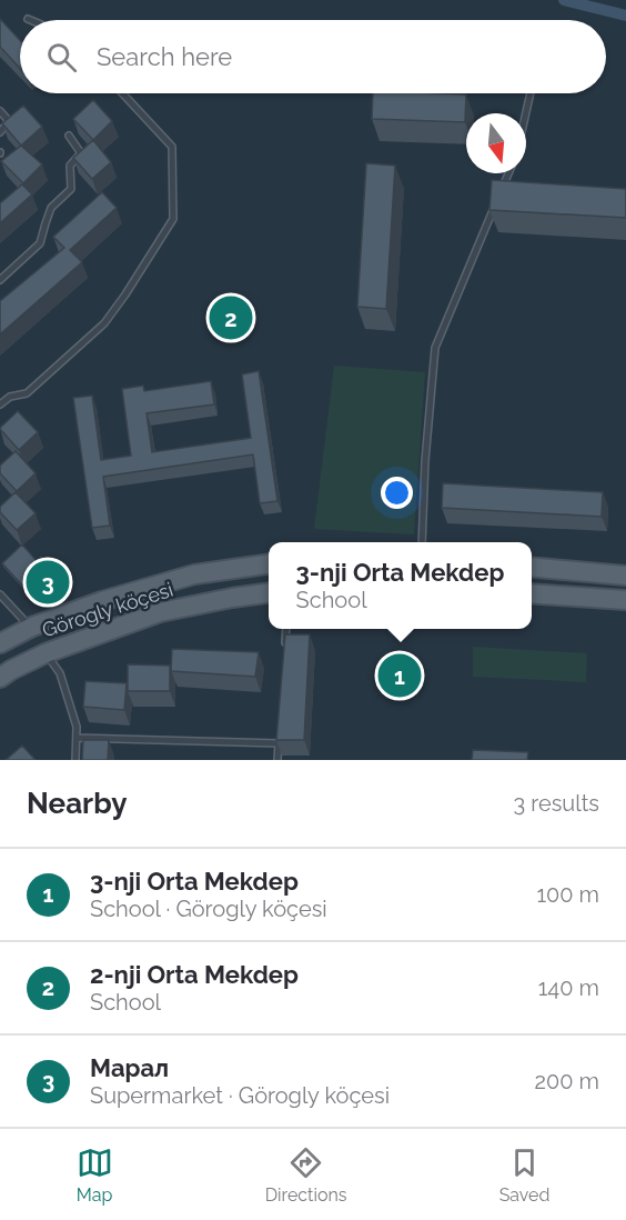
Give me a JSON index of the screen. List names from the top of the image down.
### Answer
{
  "streets": {
    "main road": ["Görogly köçesi"]
  },
  "north": "bottom",
  "page": {
    "search": "Search here",
    "pins": ["2", "3", "1"],
    "popup": ["3-nji Orta Mekdep", "School"],
    "heading": ["Nearby", "3 results"],
    "list": [
      {
        "mark": "1",
        "name": "3-nji Orta Mekdep",
        "note": "School · Görogly köçesi",
        "value": "100 m"
      },
      {
        "mark": "2",
        "name": "2-nji Orta Mekdep",
        "note": "School",
        "value": "140 m"
      },
      {
        "mark": "3",
        "name": "Марал",
        "note": "Supermarket · Görogly köçesi",
        "value": "200 m"
      }
    ],
    "nav": ["Map", "Directions", "Saved"]
  }
}
